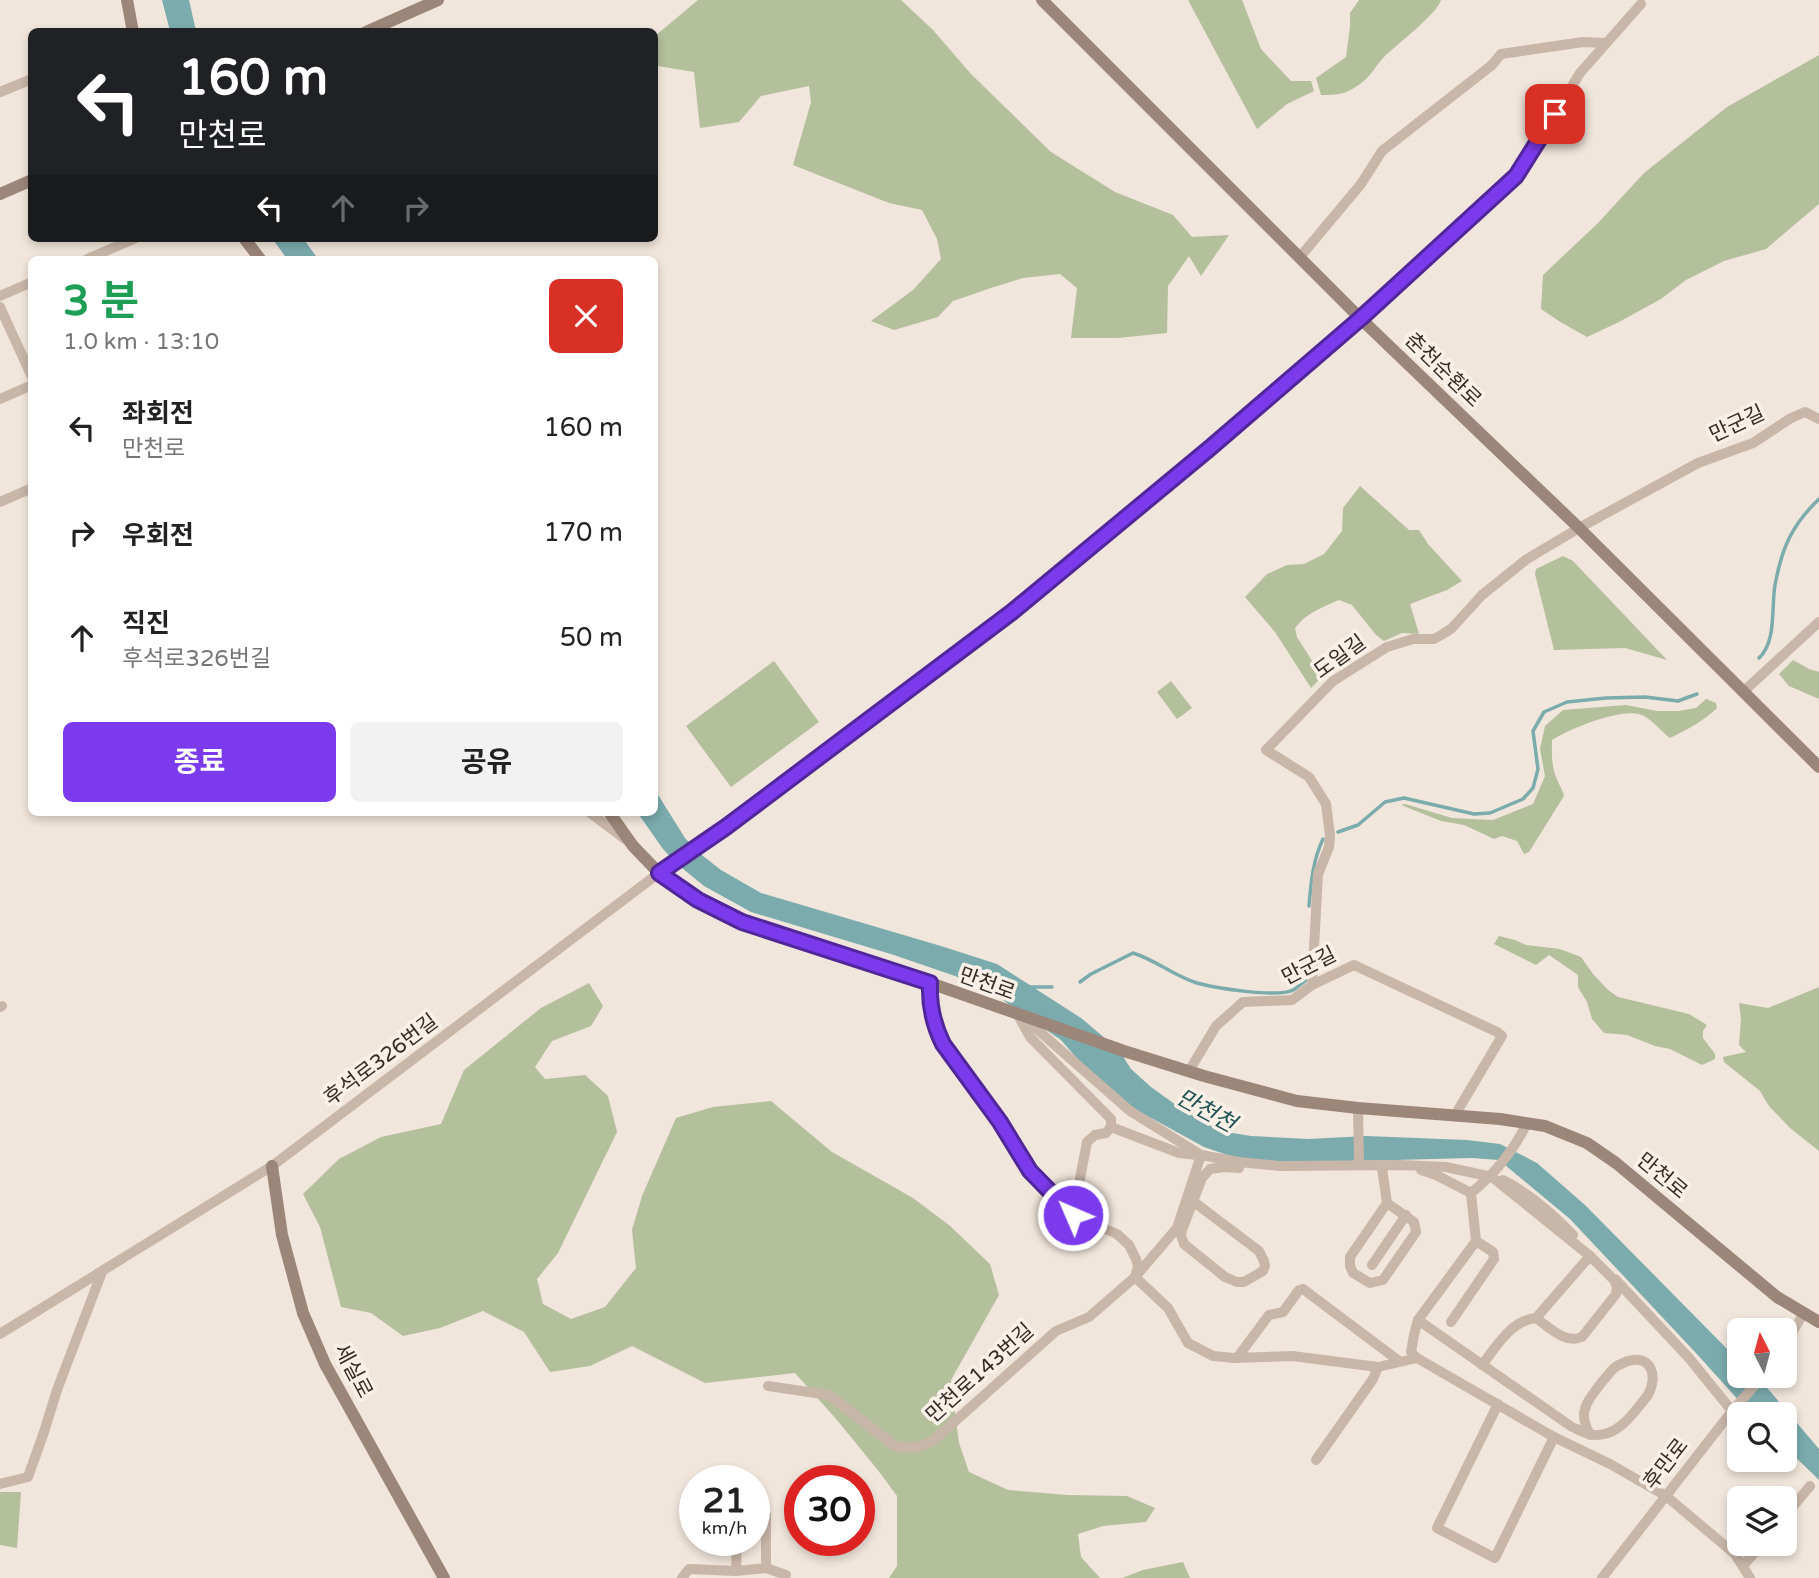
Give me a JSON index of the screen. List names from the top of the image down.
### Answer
{
  "streets": {
    "street": [
      "춘천순환로",
      "만군길",
      "도일길",
      "만천로",
      "후석로326번길",
      "세실로",
      "만천로143번길",
      "후만로"
    ]
  },
  "crossings": [
    ["춘천순환로", "도일길"],
    ["춘천순환로", "후석로326번길"],
    ["만군길", "도일길"],
    ["만군길", "만천로"],
    ["만천로", "후석로326번길"],
    ["후석로326번길", "세실로"]
  ],
  "water": ["만천천"],
  "north": "top",
  "page": {
    "turn": ["160 m", "만천로"],
    "heading": ["3 분", "1.0 km · 13:10"],
    "list": [
      {
        "name": "좌회전",
        "note": "만천로",
        "value": "160 m"
      },
      {
        "name": "우회전",
        "value": "170 m"
      },
      {
        "name": "직진",
        "note": "후석로326번길",
        "value": "50 m"
      }
    ],
    "buttons": ["종료", "공유"],
    "speed": "21 km/h",
    "limit": "30"
  }
}
